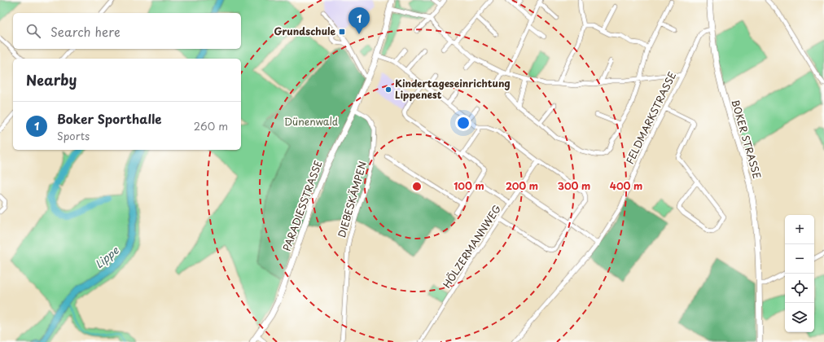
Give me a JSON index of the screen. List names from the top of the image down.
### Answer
{
  "streets": {
    "main road": ["BOKER STRASSE", "PARADIESSTRASSE"],
    "street": ["FELDMARKSTRASSE", "DIEBESKÄMPEN", "HÖLZERMANNWEG"]
  },
  "crossings": [
    ["FELDMARKSTRASSE", "BOKER STRASSE"],
    ["DIEBESKÄMPEN", "PARADIESSTRASSE"]
  ],
  "water": ["Lippe"],
  "parks": ["Dünenwald"],
  "places": {
    "transit": ["Grundschule"],
    "other": ["Kindertageseinrichtung Lippenest"]
  },
  "page": {
    "pins": "1",
    "search": "Search here",
    "heading": "Nearby",
    "list": [
      {
        "mark": "1",
        "name": "Boker Sporthalle",
        "note": "Sports",
        "value": "260 m"
      }
    ],
    "map_buttons": ["+", "−"]
  },
  "rings": [
    "100 m",
    "200 m",
    "300 m",
    "400 m"
  ]
}
